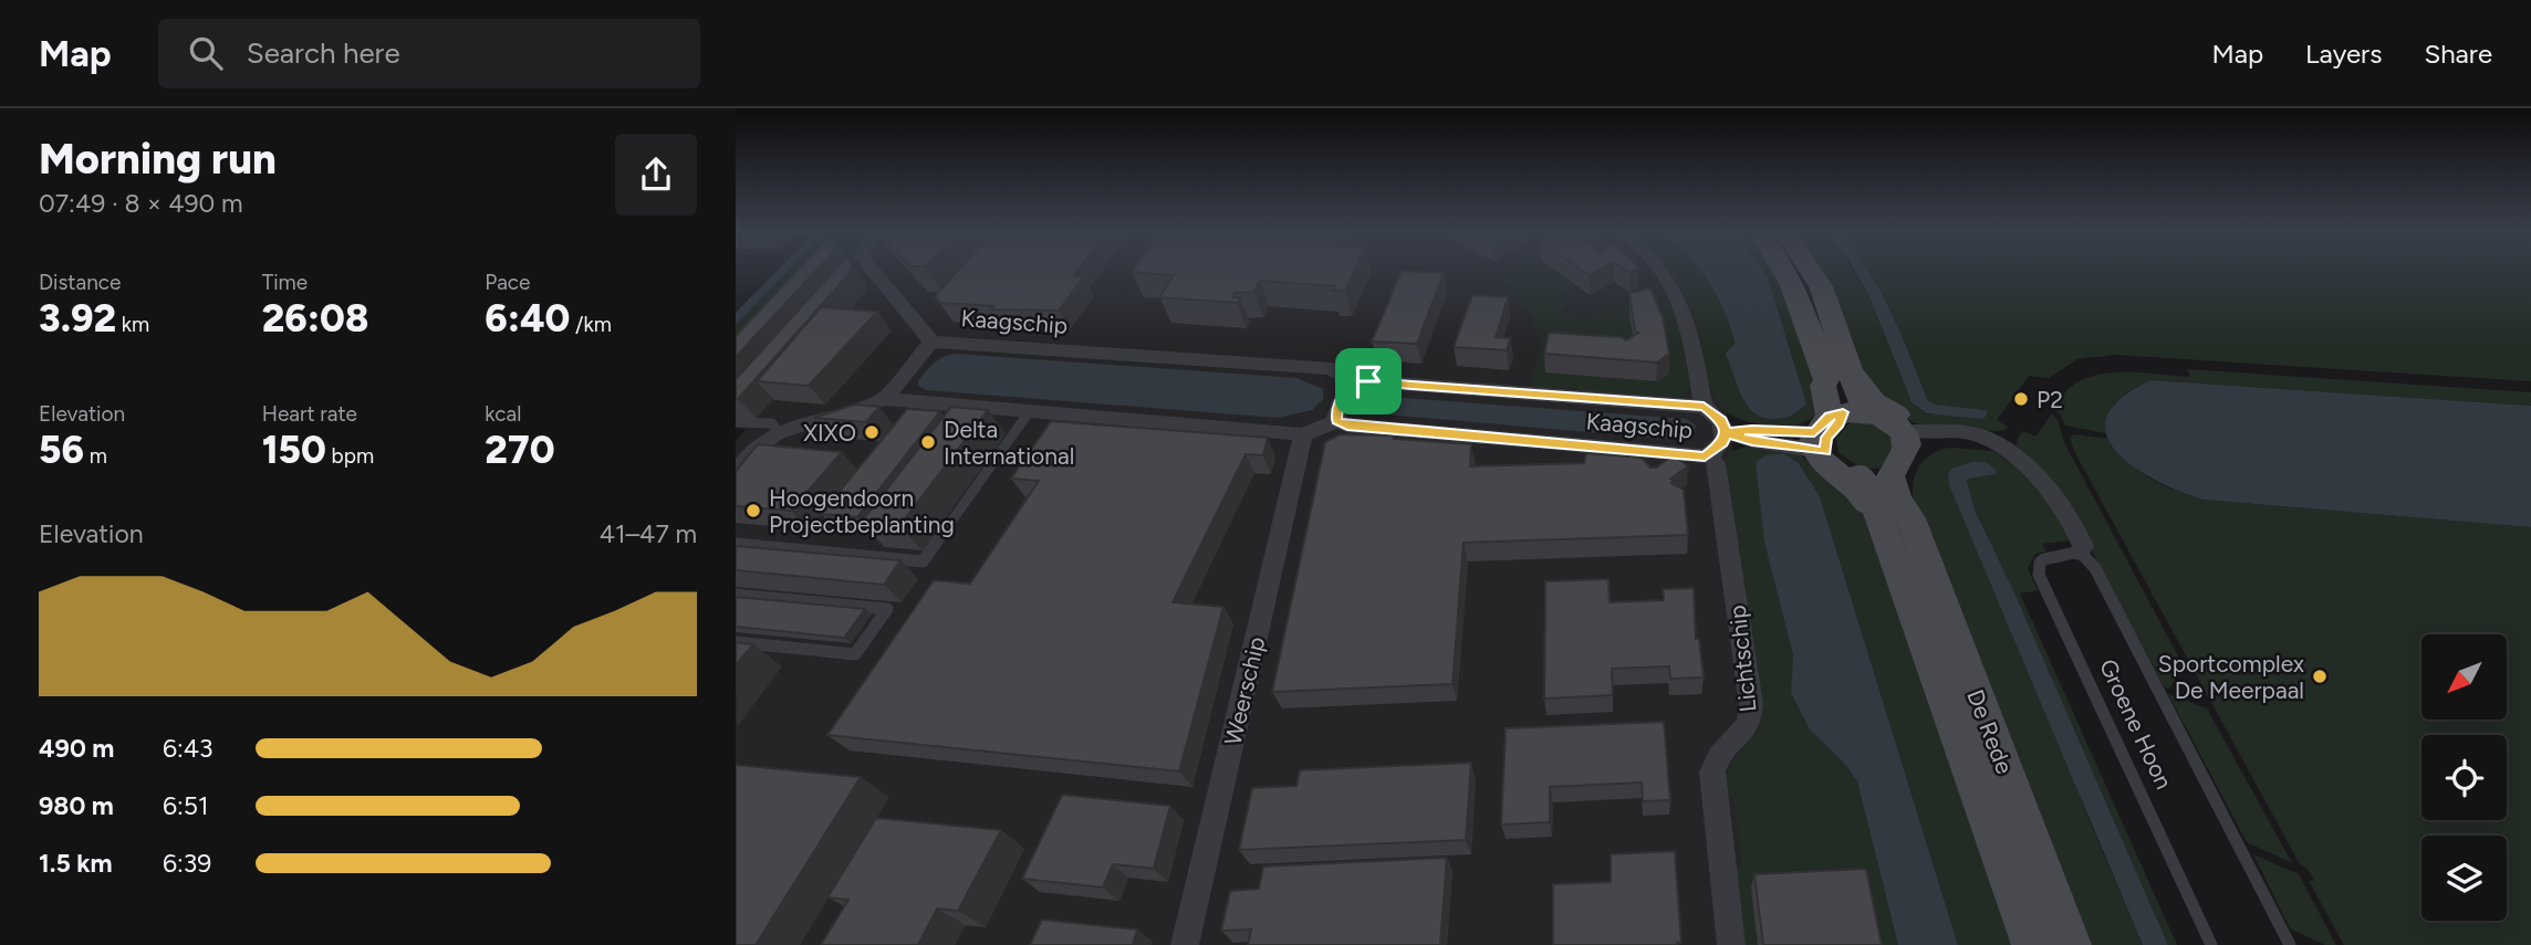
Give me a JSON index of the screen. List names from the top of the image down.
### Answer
{
  "streets": {
    "main road": ["De Rede"],
    "street": [
      "Kaagschip",
      "Lichtschip",
      "Weerschip",
      "Groene Hoon"
    ]
  },
  "crossings": [
    ["Kaagschip", "Lichtschip"],
    ["Groene Hoon", "De Rede"]
  ],
  "places": [
    "P2",
    "XIXO",
    "Delta International",
    "Hoogendoorn Projectbeplanting",
    "Sportcomplex De Meerpaal"
  ],
  "north": "bottom left",
  "page": {
    "header": "Map",
    "search": "Search here",
    "nav": ["Map", "Layers", "Share"],
    "heading": ["Morning run", "07:49 · 8 × 490 m"],
    "stats": [
      ["Distance", "3.92 km"],
      ["Time", "26:08"],
      ["Pace", "6:40 /km"],
      ["Elevation", "56 m"],
      ["Heart rate", "150 bpm"],
      ["kcal", "270"]
    ],
    "chart": ["Elevation", "41–47 m"],
    "list": [
      {
        "name": "490 m",
        "note": "6:43"
      },
      {
        "name": "980 m",
        "note": "6:51"
      },
      {
        "name": "1.5 km",
        "note": "6:39"
      }
    ]
  }
}
